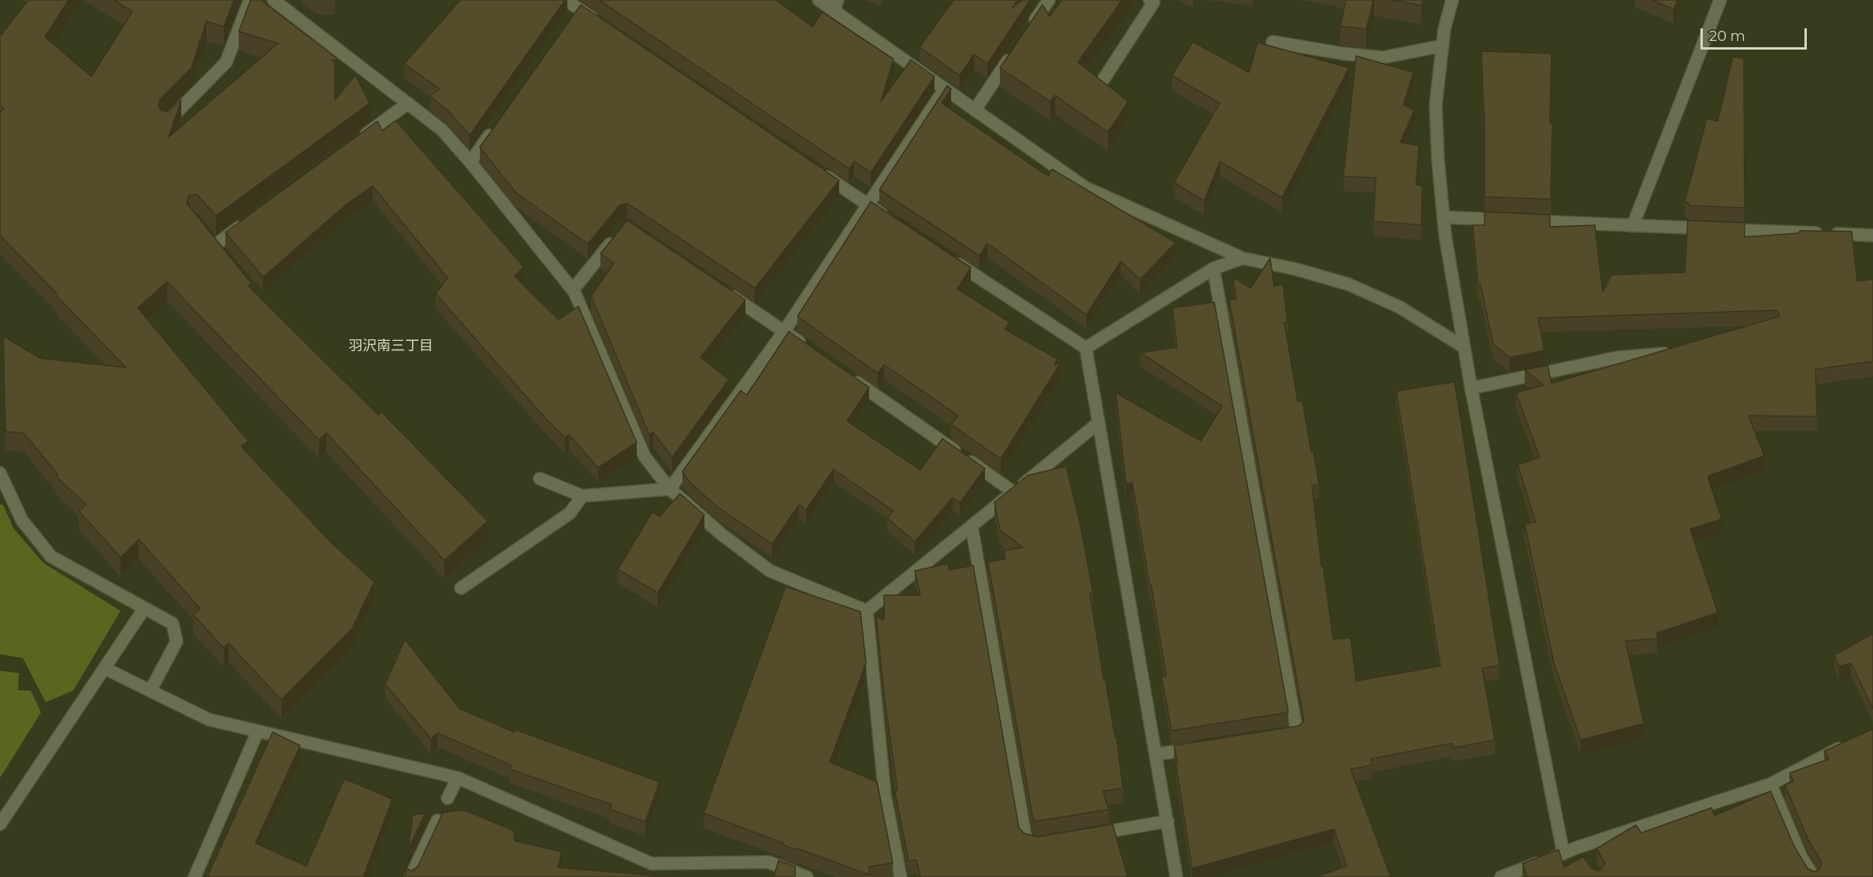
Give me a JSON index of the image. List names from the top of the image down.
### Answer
{
  "districts": ["羽沢南三丁目"],
  "scale_bar": "20 m"
}
